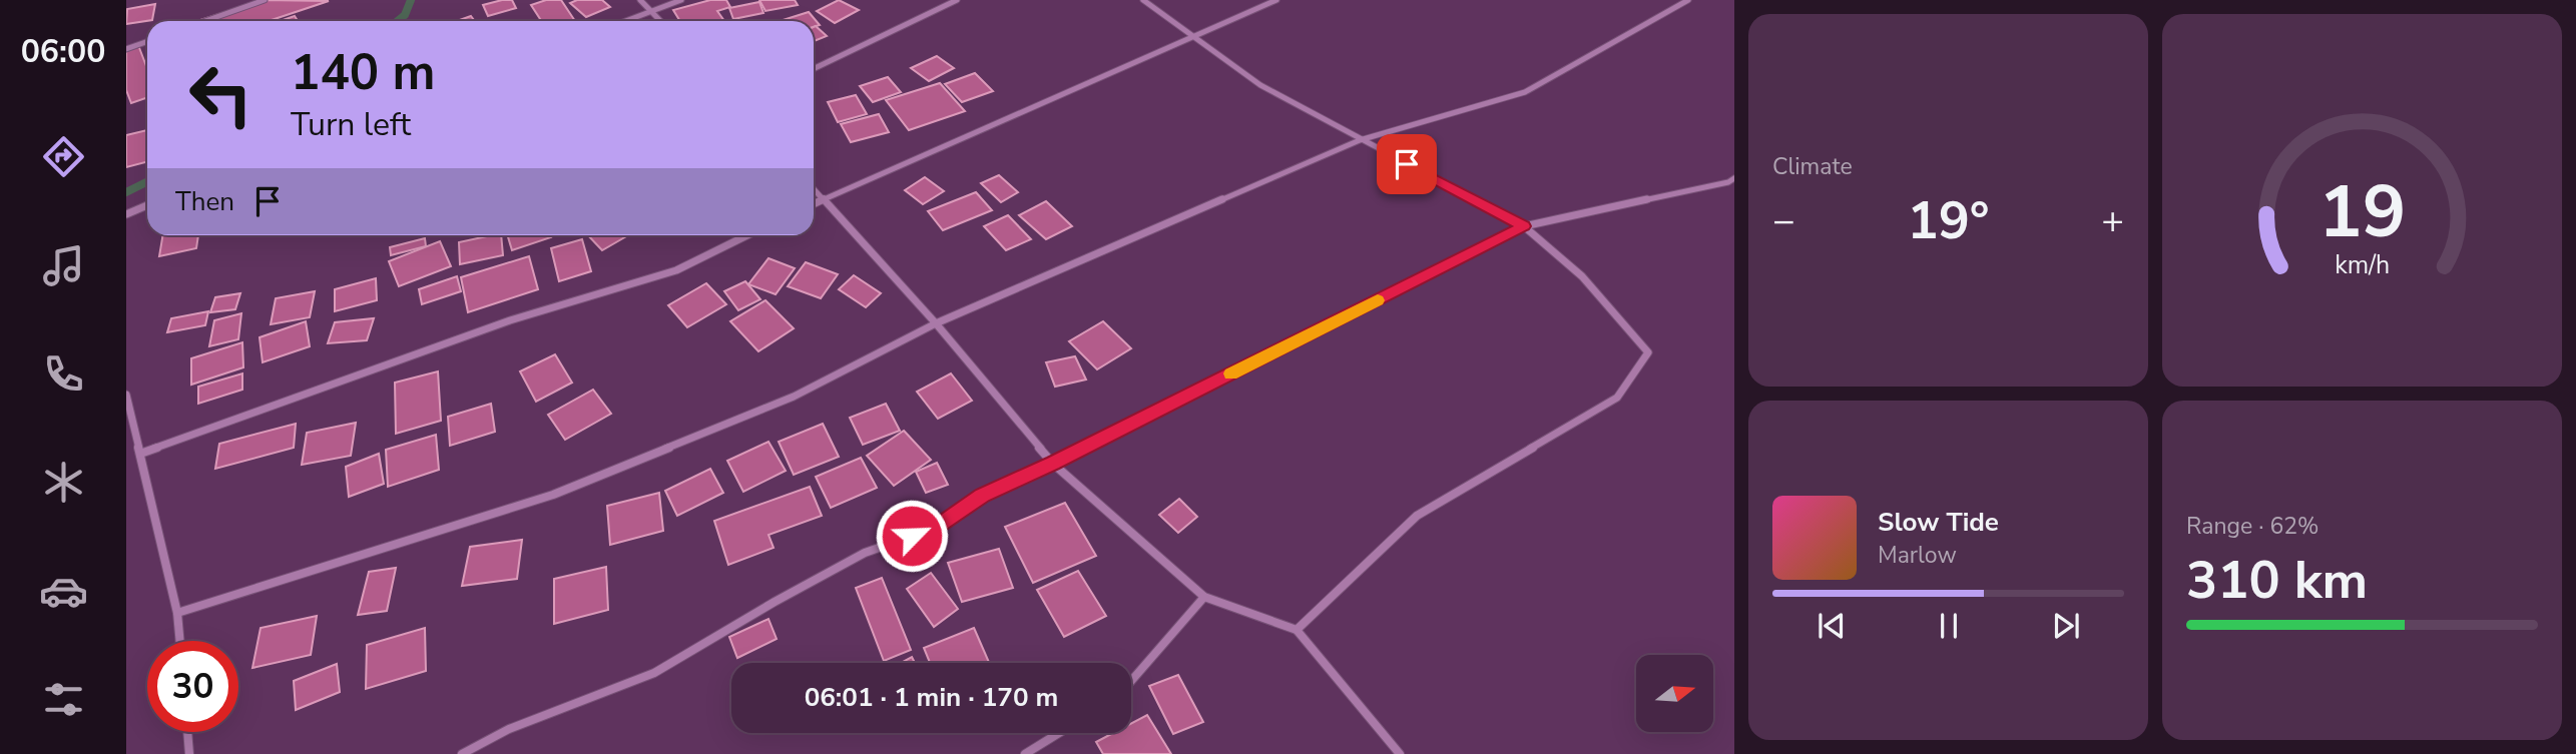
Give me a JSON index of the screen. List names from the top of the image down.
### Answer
{
  "north": "right",
  "page": {
    "tabs": "06:00",
    "tile": [
      "Climate",
      ["Range · 62%", "310 km"]
    ],
    "turn": ["140 m", "Turn left"],
    "then": "Then",
    "heat": ["−", "19°", "+"],
    "song": ["Slow Tide", "Marlow"],
    "limit": "30",
    "trip": "06:01 · 1 min · 170 m",
    "gauge": ["19", "km/h"]
  }
}
